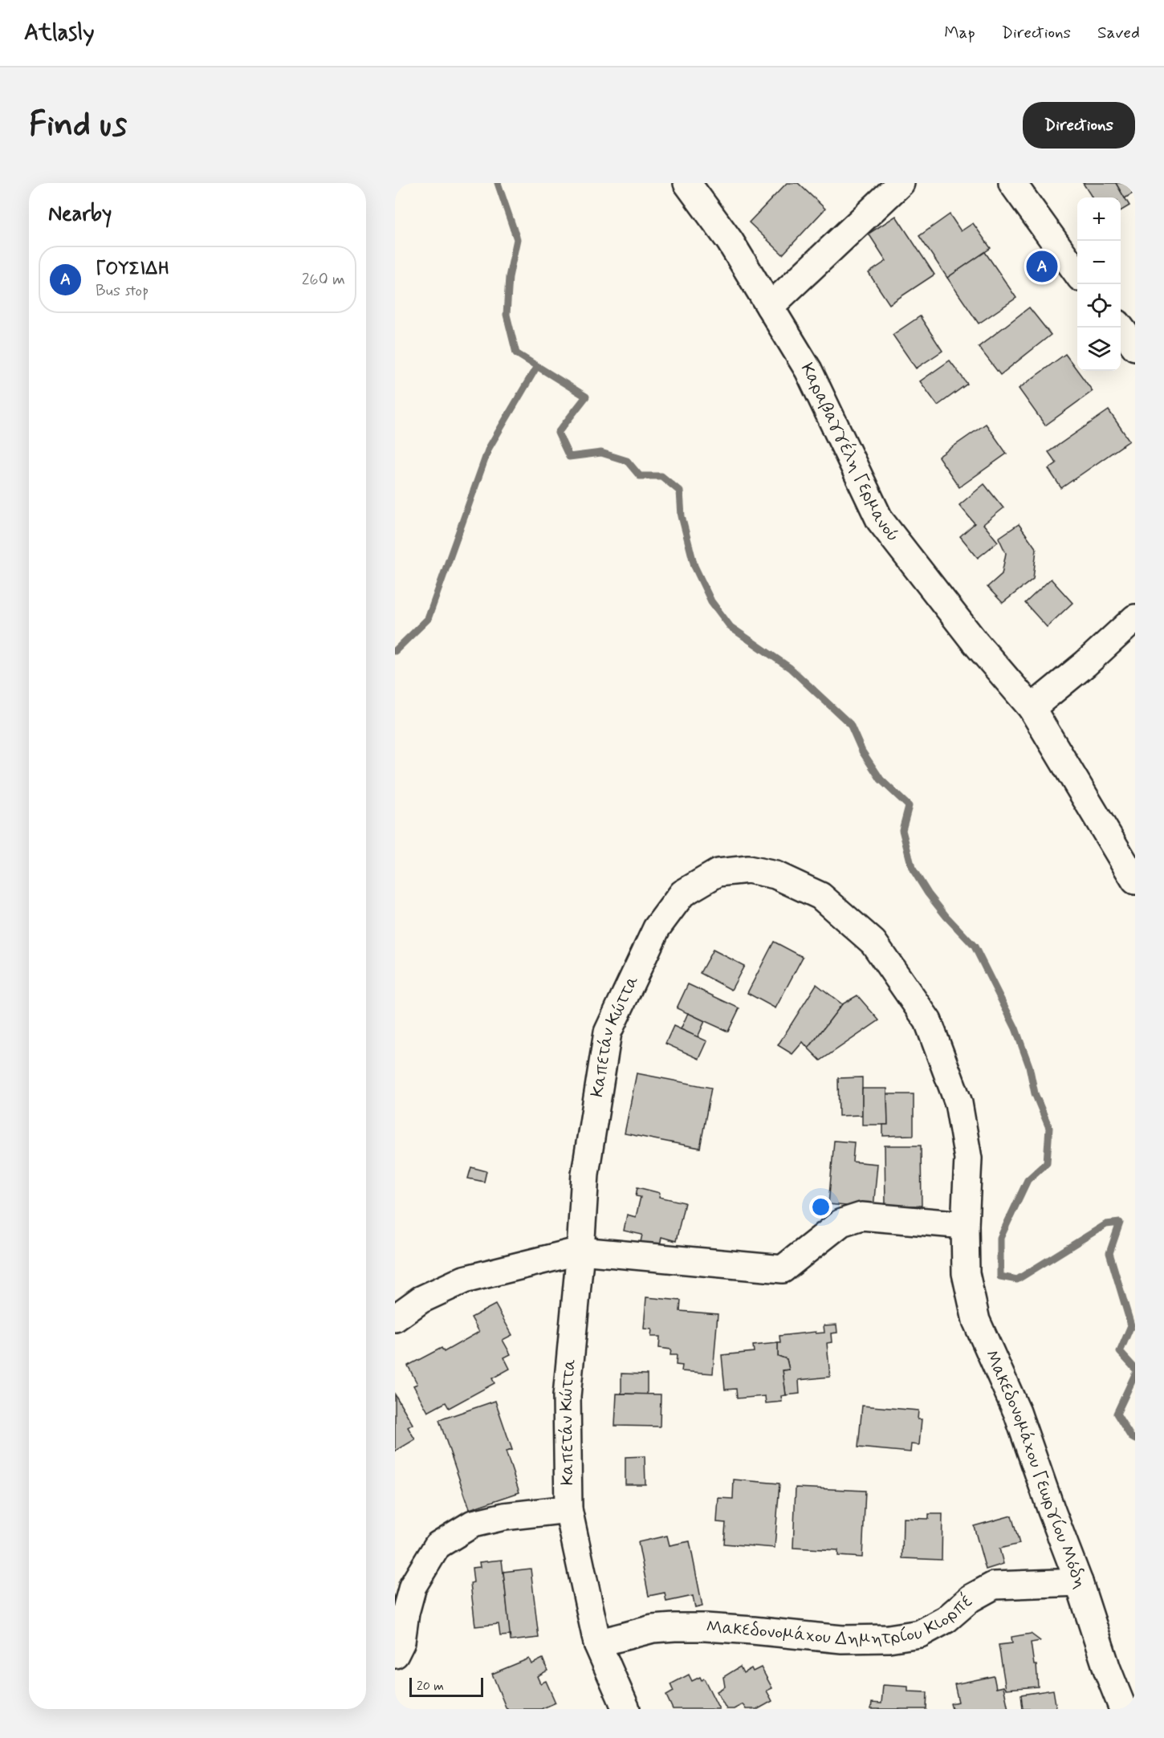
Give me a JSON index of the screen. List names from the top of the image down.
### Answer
{
  "streets": {
    "street": [
      "Καραβαγγέλη Γερμανού",
      "Καπετάν Κώττα",
      "Μακεδονομάχου Γεωργίου Μόδη",
      "Μακεδονομάχου Δημητρίου Κιορπέ"
    ]
  },
  "crossings": [
    ["Καπετάν Κώττα", "Μακεδονομάχου Γεωργίου Μόδη"],
    ["Καπετάν Κώττα", "Μακεδονομάχου Δημητρίου Κιορπέ"],
    ["Μακεδονομάχου Γεωργίου Μόδη", "Μακεδονομάχου Δημητρίου Κιορπέ"]
  ],
  "scale_bar": "20 m",
  "page": {
    "header": "Atlasly",
    "nav": ["Map", "Directions", "Saved"],
    "buttons": "Directions",
    "title": "Find us",
    "heading": "Nearby",
    "map_buttons": ["+", "−"],
    "list": [
      {
        "mark": "A",
        "name": "ΓΟΥΣΙΔΗ",
        "note": "Bus stop",
        "value": "260 m"
      }
    ],
    "pins": "A",
    "scale": "20 m"
  }
}
